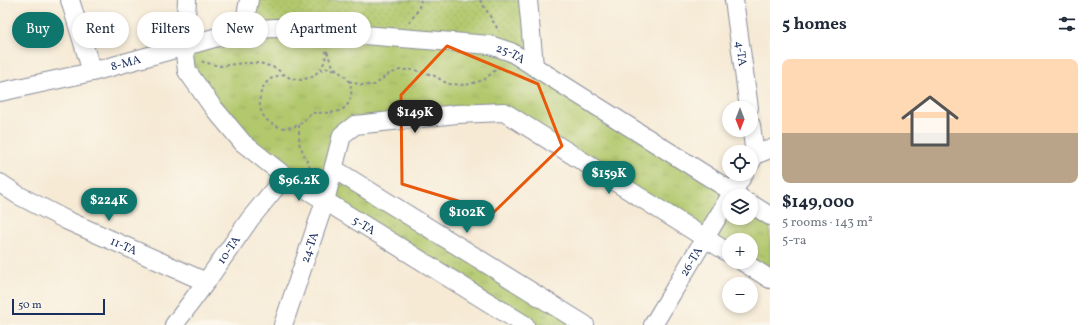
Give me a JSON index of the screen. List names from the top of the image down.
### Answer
{
  "streets": {
    "street": [
      "4-ТА",
      "25-ТА",
      "8-МА",
      "5-ТА",
      "11-ТА",
      "24-ТА",
      "10-ТА",
      "26-ТА"
    ]
  },
  "crossings": [
    ["5-ТА", "24-ТА"],
    ["5-ТА", "10-ТА"],
    ["11-ТА", "10-ТА"]
  ],
  "scale_bar": "50 m",
  "north": "bottom",
  "page": {
    "heading": "5 homes",
    "chip": [
      "Buy",
      "Rent",
      "Filters",
      "New",
      "Apartment"
    ],
    "list": [
      {
        "name": "$149,000",
        "note": "5 rooms · 143 m² · 5-та"
      }
    ],
    "price": [
      "$149K",
      "$159K",
      "$96.2K",
      "$224K",
      "$102K"
    ],
    "map_buttons": ["+", "−"],
    "scale": "50 m"
  }
}
